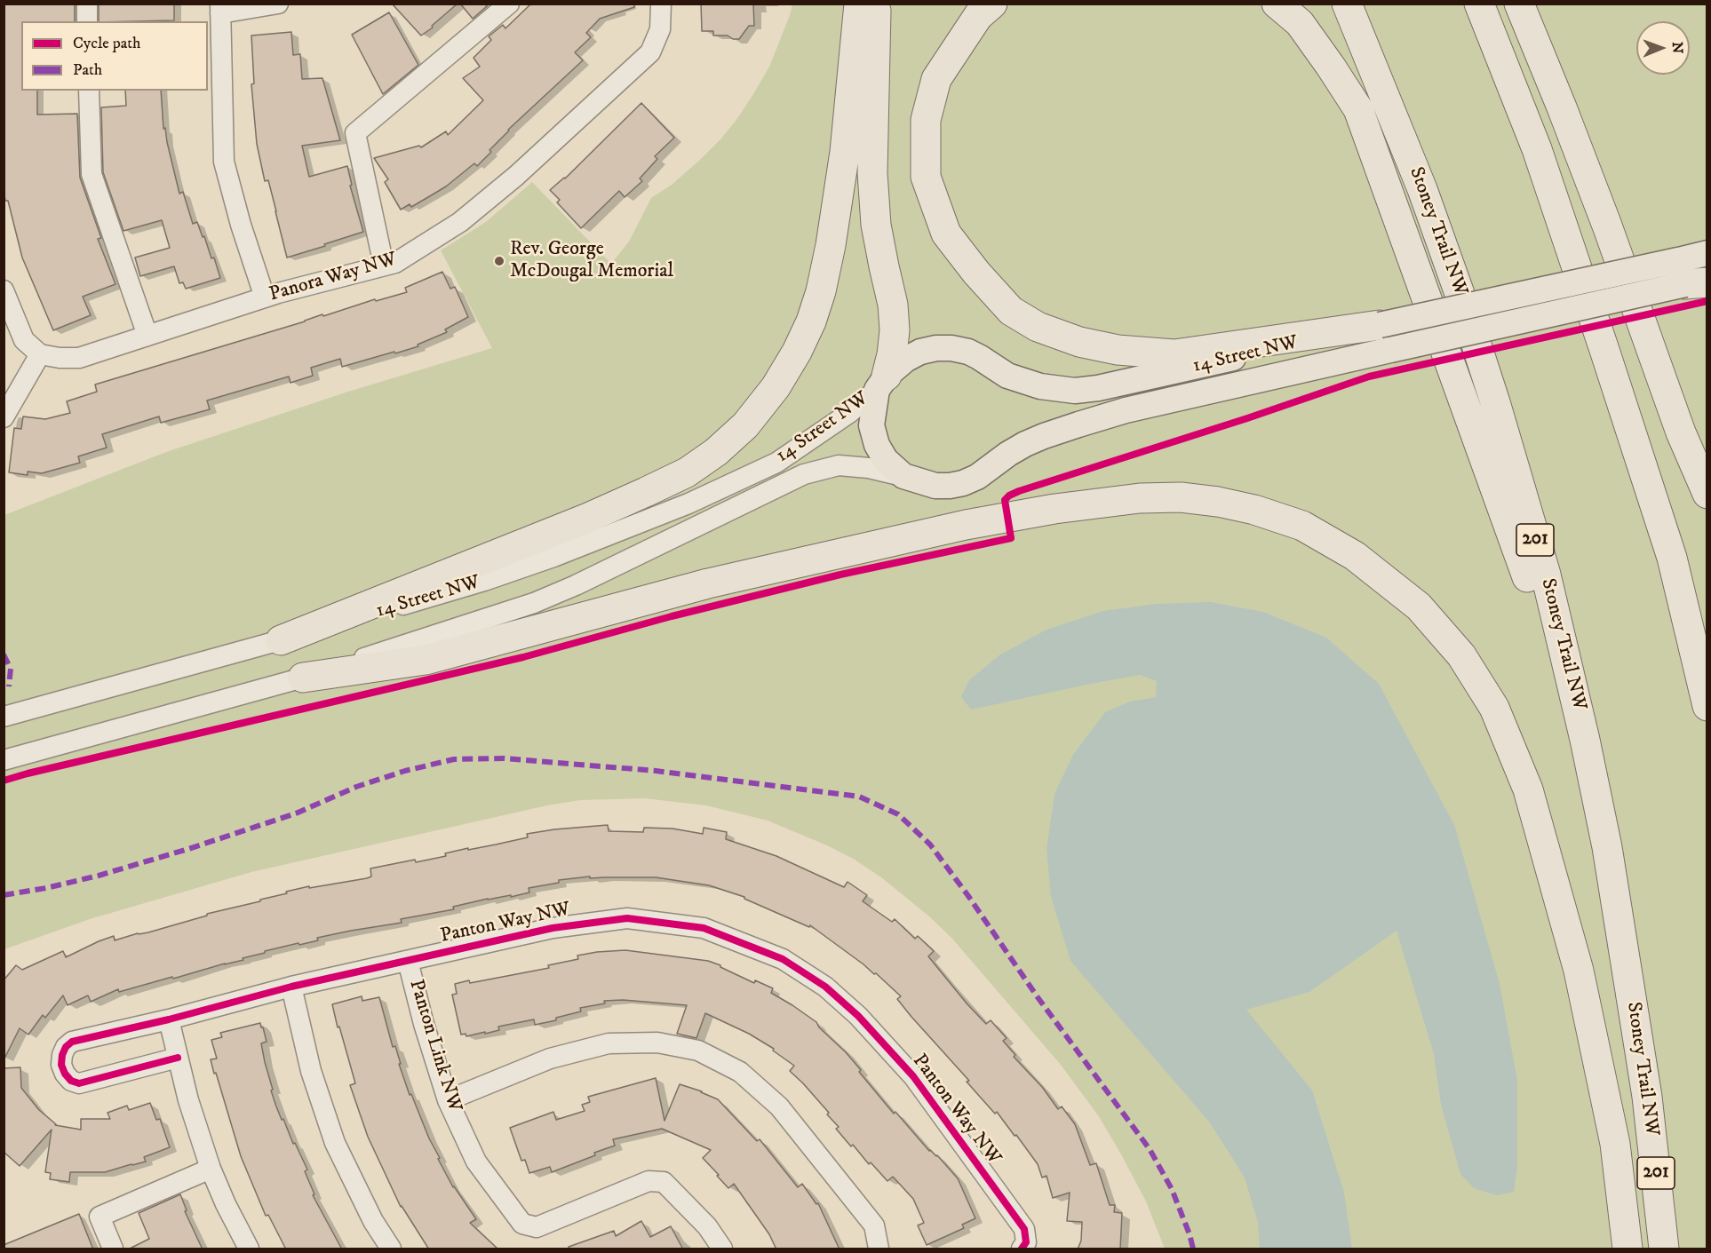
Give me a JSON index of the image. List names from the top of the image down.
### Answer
{
  "streets": {
    "highway": ["Stoney Trail NW", "201"],
    "main road": ["14 Street NW"],
    "street": ["Panora Way NW", "Panton Way NW", "Panton Link NW"]
  },
  "crossings": [
    ["Panton Way NW", "Panton Link NW"]
  ],
  "places": ["Rev. George McDougal Memorial"],
  "legend": ["Cycle path", "Path"],
  "north": "right"
}
